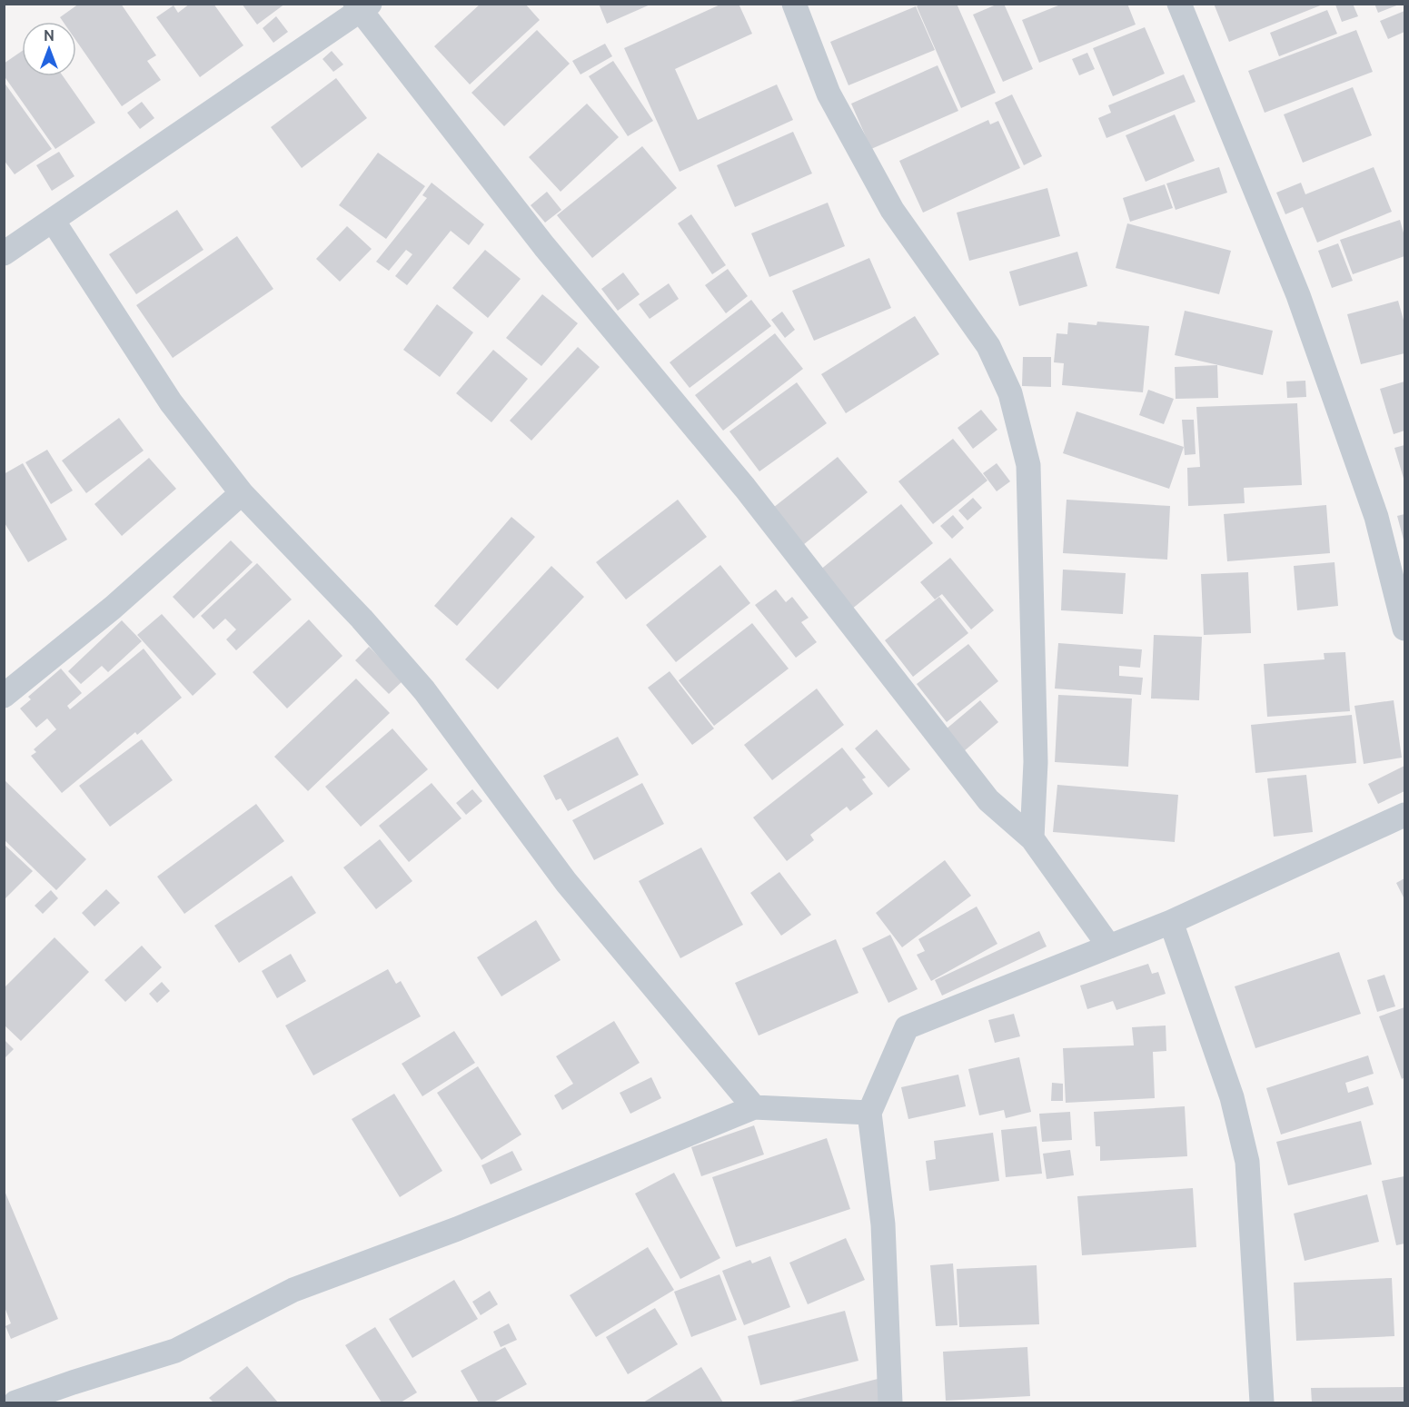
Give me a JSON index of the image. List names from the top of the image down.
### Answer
{
  "north": "top"
}
